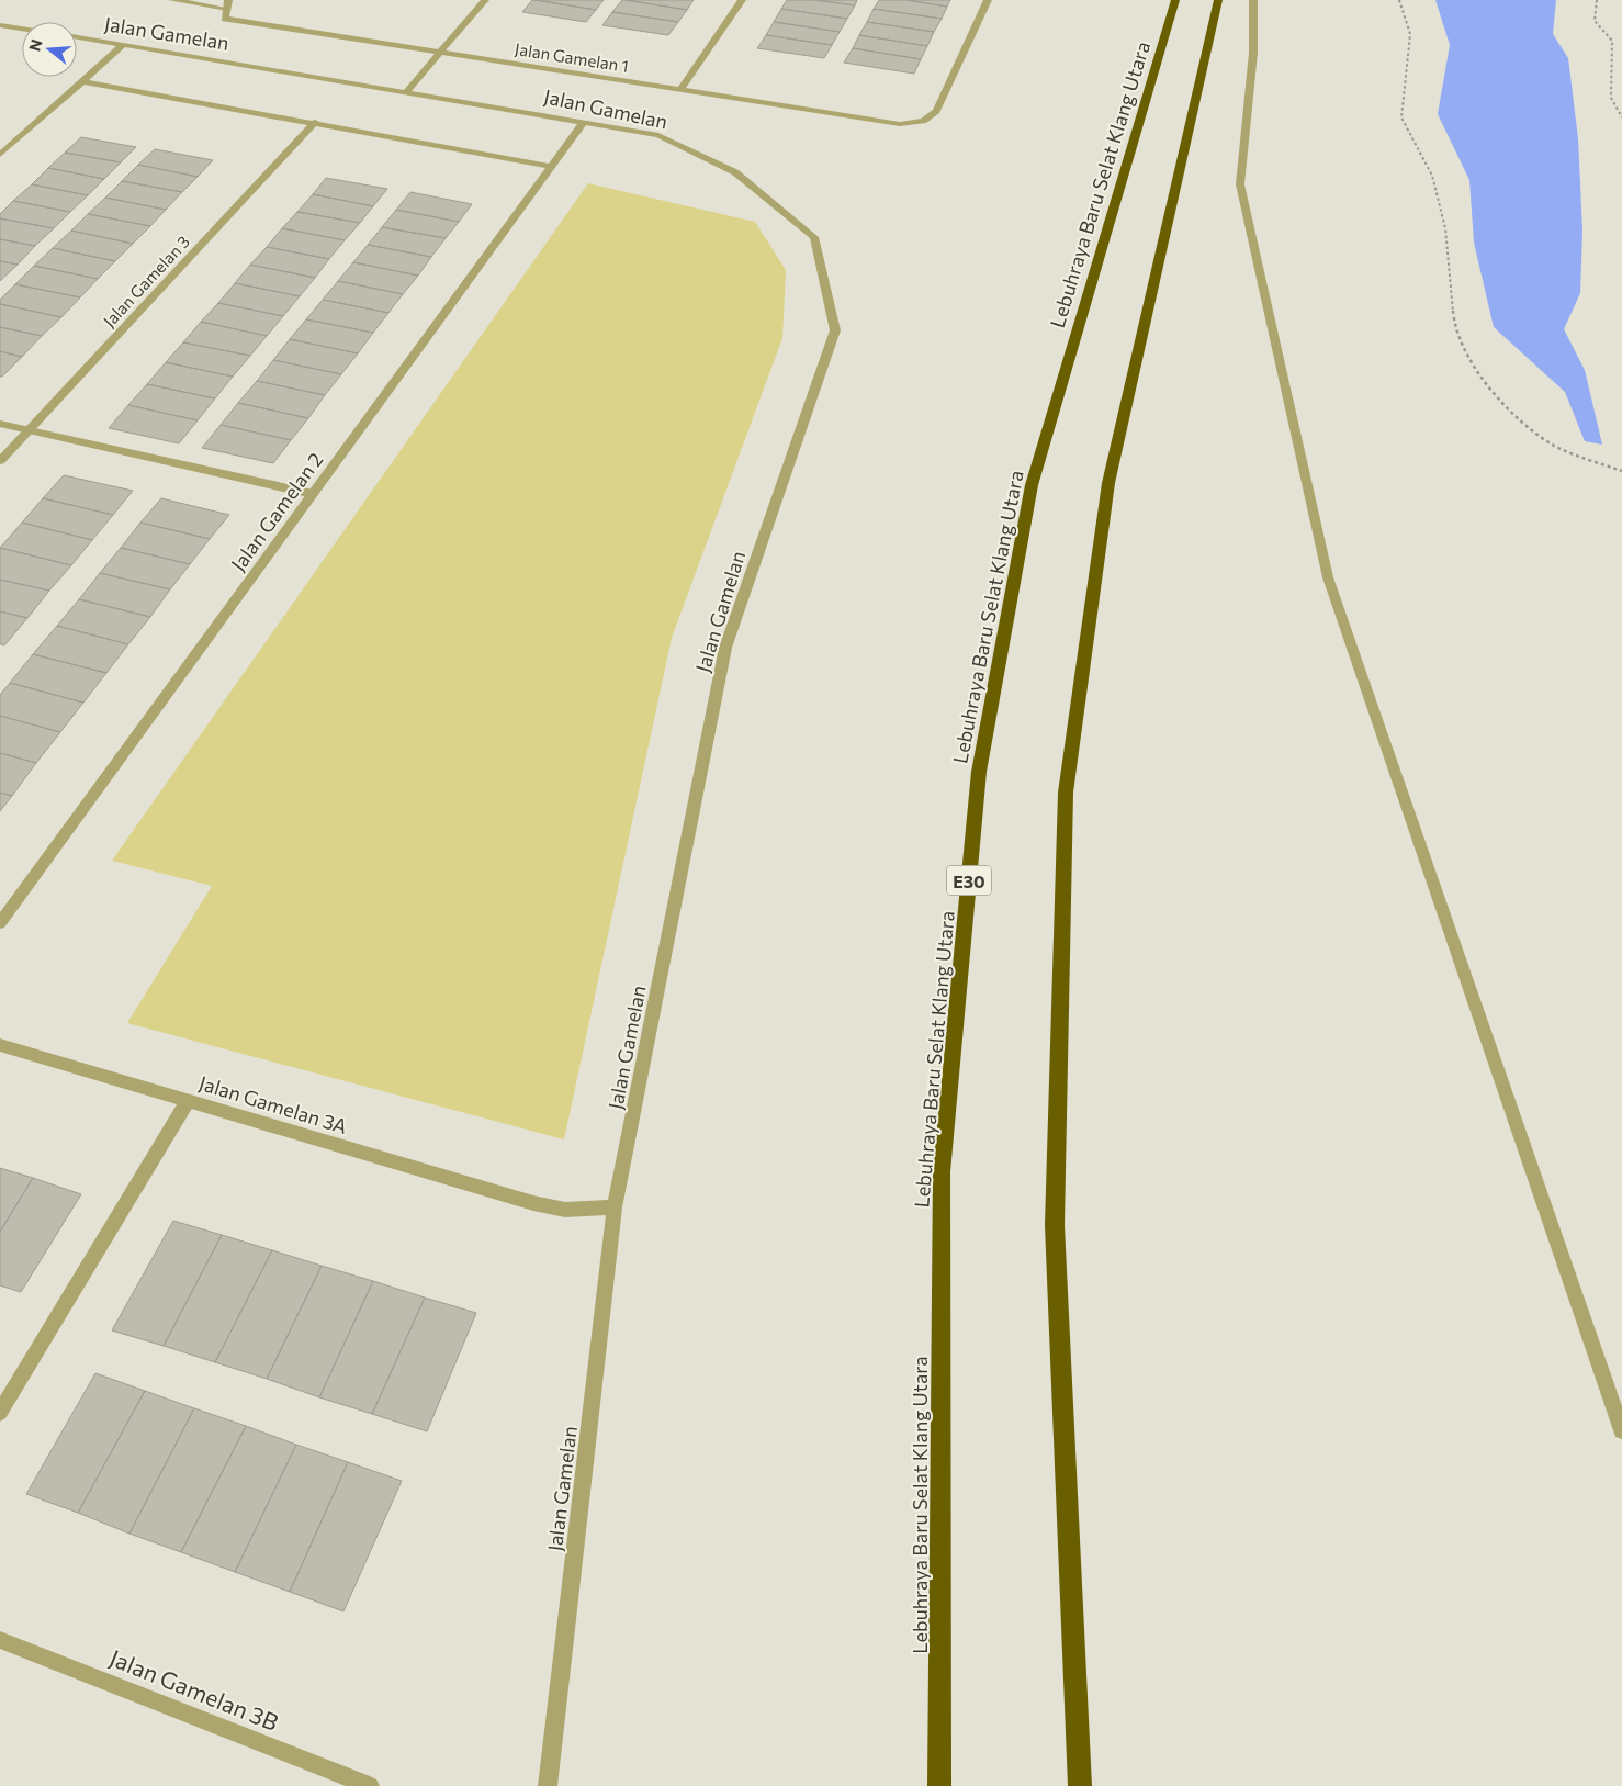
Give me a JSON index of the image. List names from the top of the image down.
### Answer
{
  "streets": {
    "highway": ["Lebuhraya Baru Selat Klang Utara", "E30"],
    "street": [
      "Jalan Gamelan",
      "Jalan Gamelan 1",
      "Jalan Gamelan 3",
      "Jalan Gamelan 2",
      "Jalan Gamelan 3A",
      "Jalan Gamelan 3B"
    ]
  },
  "crossings": [
    ["Jalan Gamelan", "Jalan Gamelan 2"],
    ["Jalan Gamelan", "Jalan Gamelan 3A"]
  ],
  "north": "left"
}
